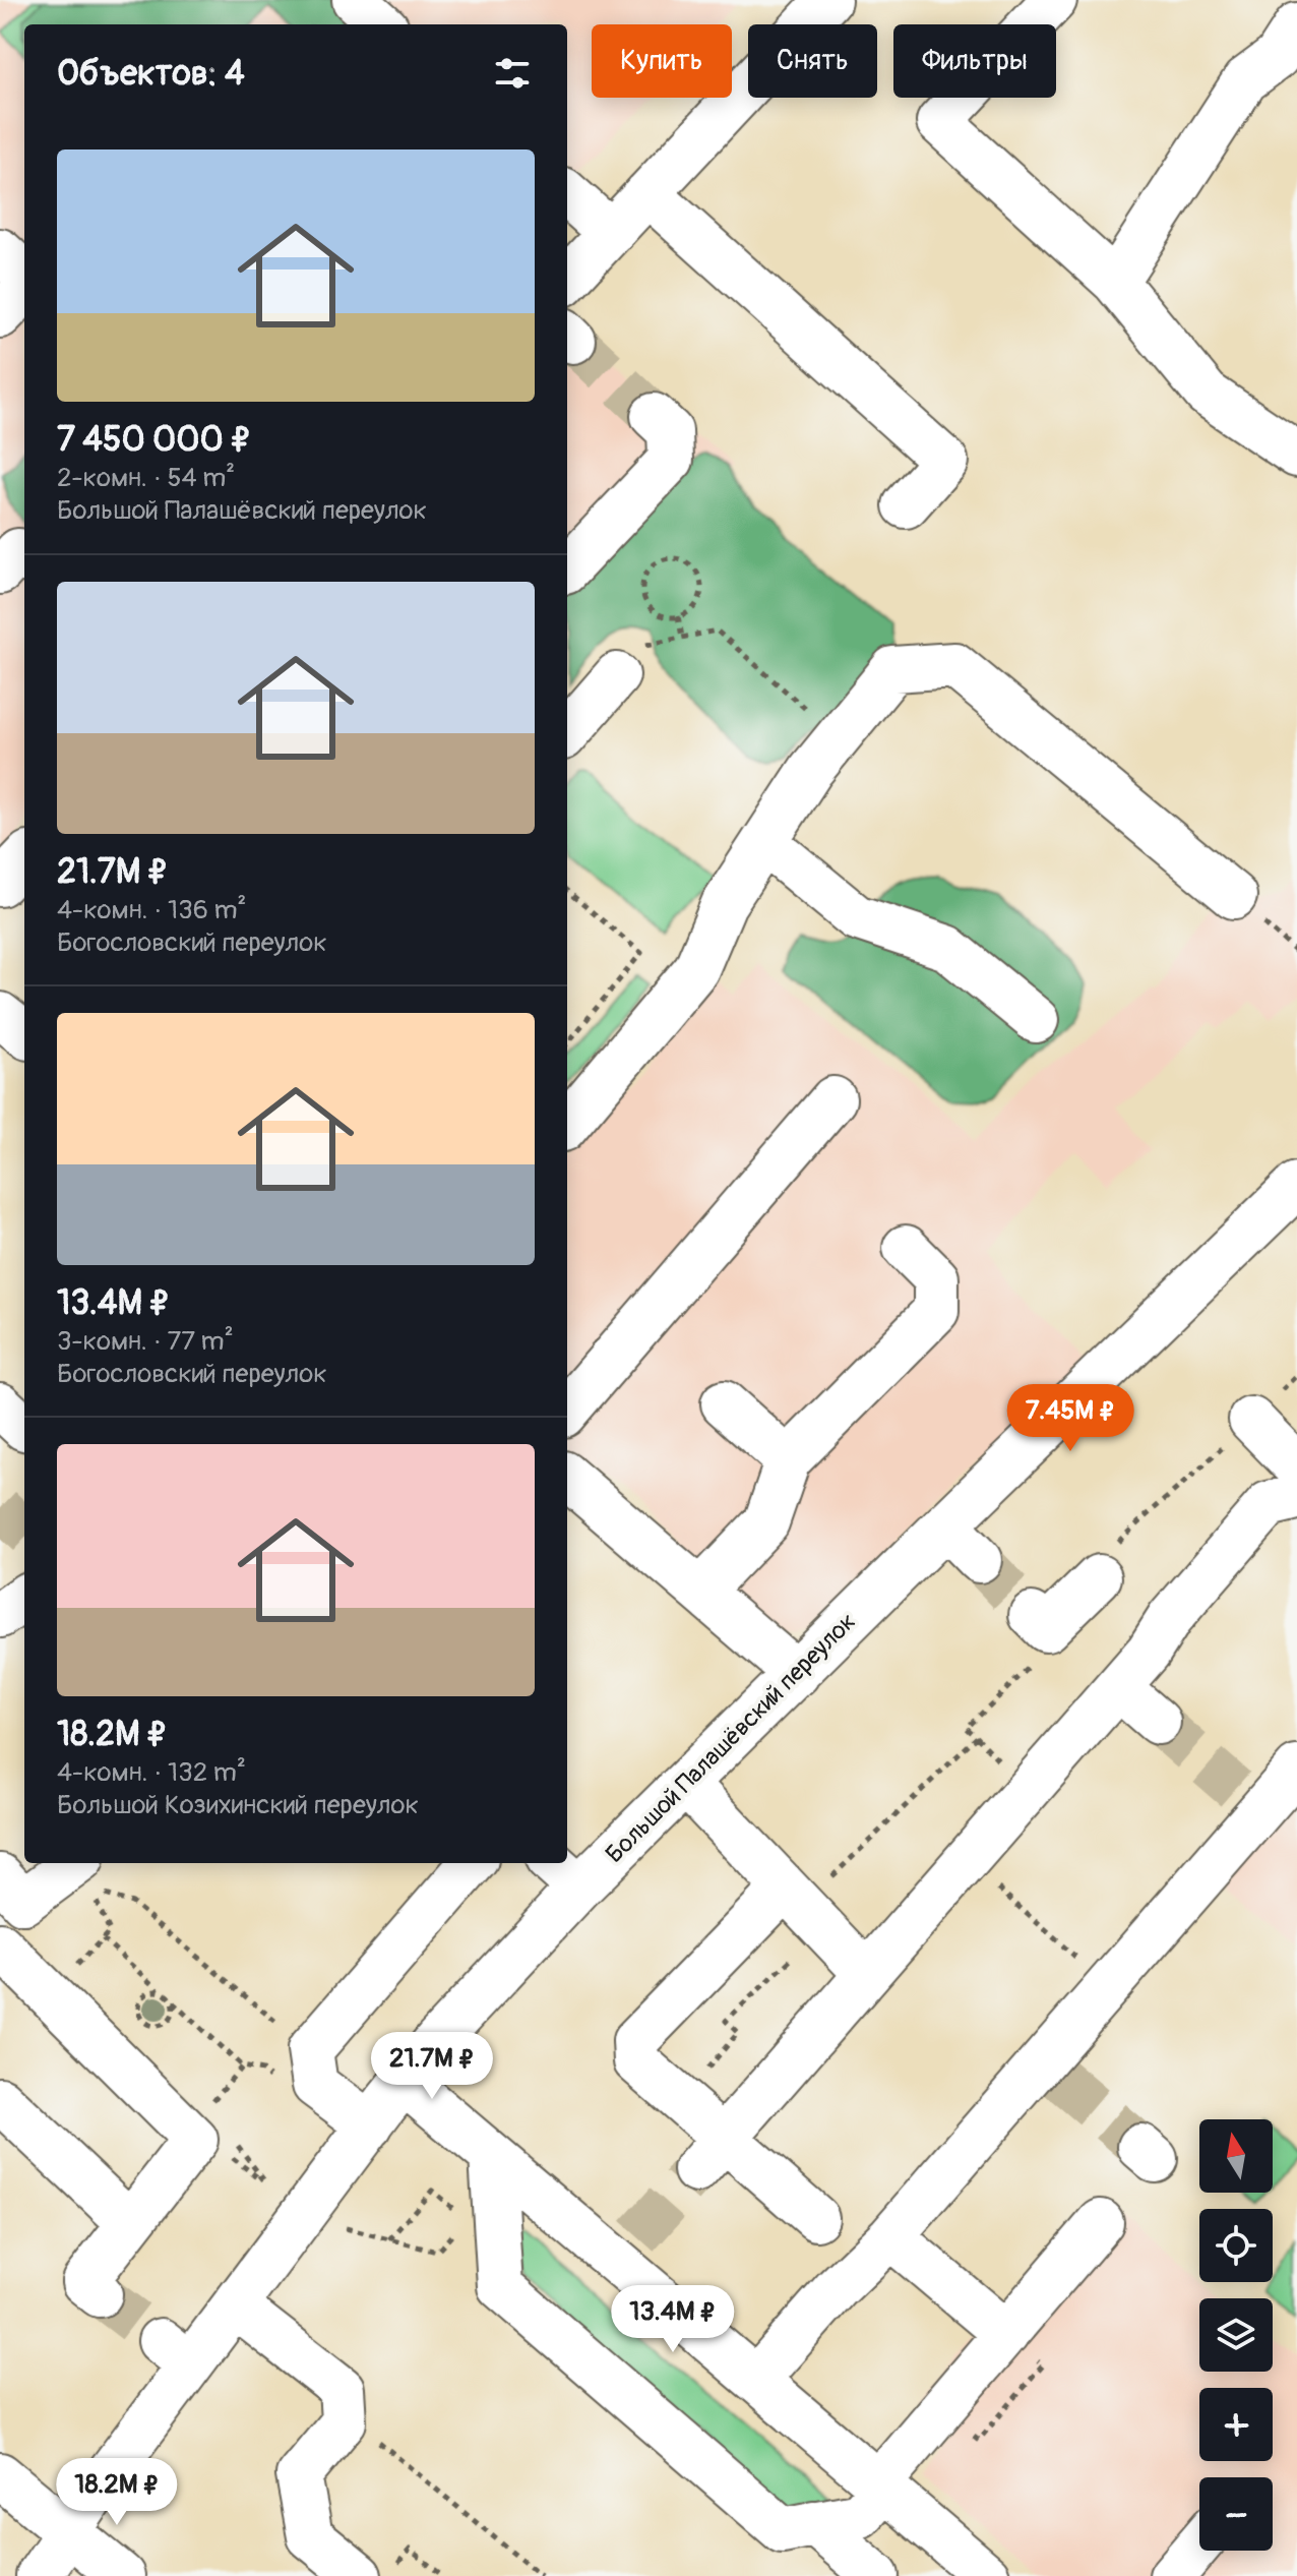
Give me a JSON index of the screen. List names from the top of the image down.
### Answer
{
  "streets": {
    "street": ["Большой Палашёвский переулок"]
  },
  "north": "top",
  "page": {
    "chip": ["Купить", "Снять", "Фильтры"],
    "heading": "Объектов: 4",
    "list": [
      {
        "name": "7 450 000 ₽",
        "note": "2-комн. · 54 m² · Большой Палашёвский переулок"
      },
      {
        "name": "21.7M ₽",
        "note": "4-комн. · 136 m² · Богословский переулок"
      },
      {
        "name": "13.4M ₽",
        "note": "3-комн. · 77 m² · Богословский переулок"
      },
      {
        "name": "18.2M ₽",
        "note": "4-комн. · 132 m² · Большой Козихинский переулок"
      }
    ],
    "price": [
      "7.45M ₽",
      "21.7M ₽",
      "13.4M ₽",
      "18.2M ₽"
    ],
    "map_buttons": ["+", "−"]
  }
}
